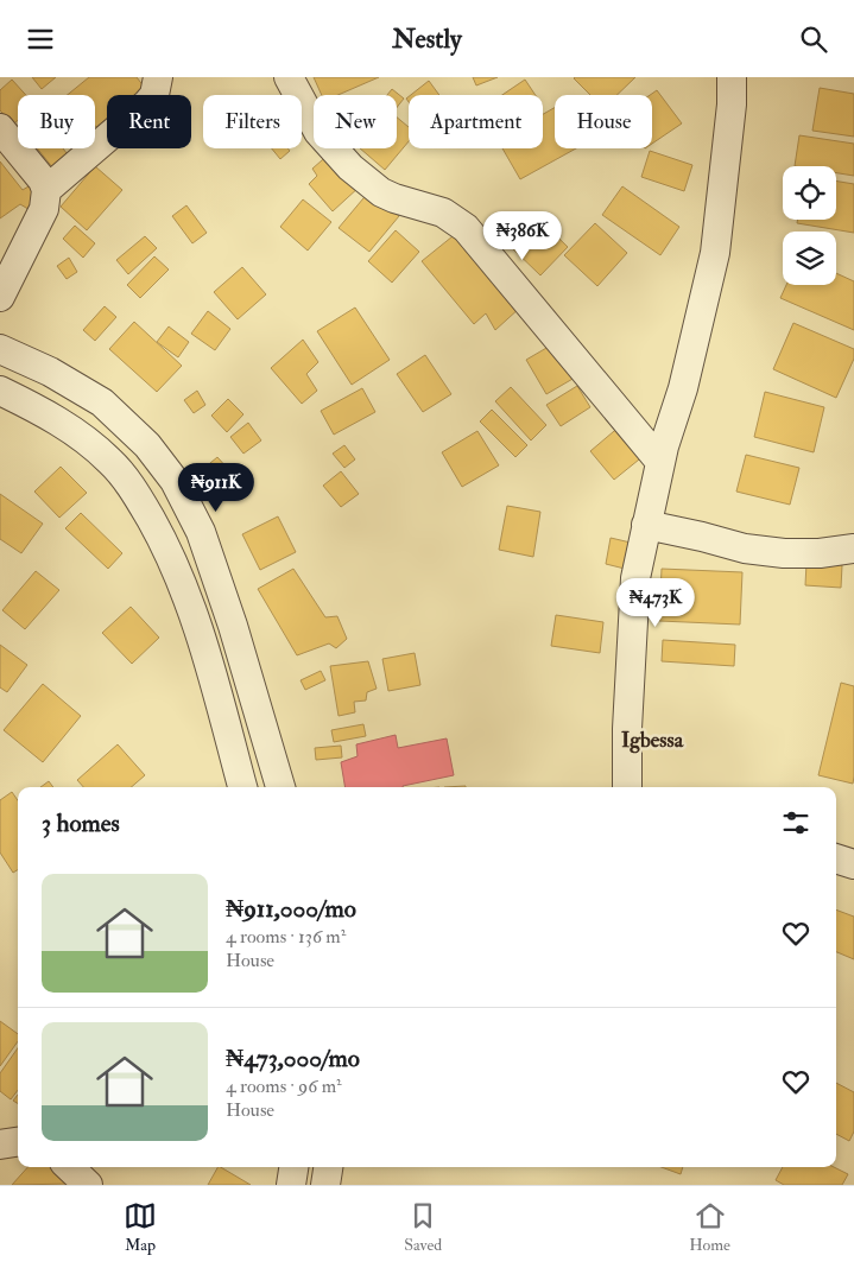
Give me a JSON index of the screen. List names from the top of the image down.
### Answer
{
  "districts": ["Igbessa"],
  "page": {
    "header": "Nestly",
    "chip": [
      "Buy",
      "Rent",
      "Filters",
      "New",
      "Apartment",
      "House"
    ],
    "price": ["₦386K", "₦911K", "₦473K"],
    "heading": "3 homes",
    "list": [
      {
        "name": "₦911,000/mo",
        "note": "4 rooms · 136 m² · House"
      },
      {
        "name": "₦473,000/mo",
        "note": "4 rooms · 96 m² · House"
      }
    ],
    "tabs": ["Map", "Saved", "Home"]
  }
}
